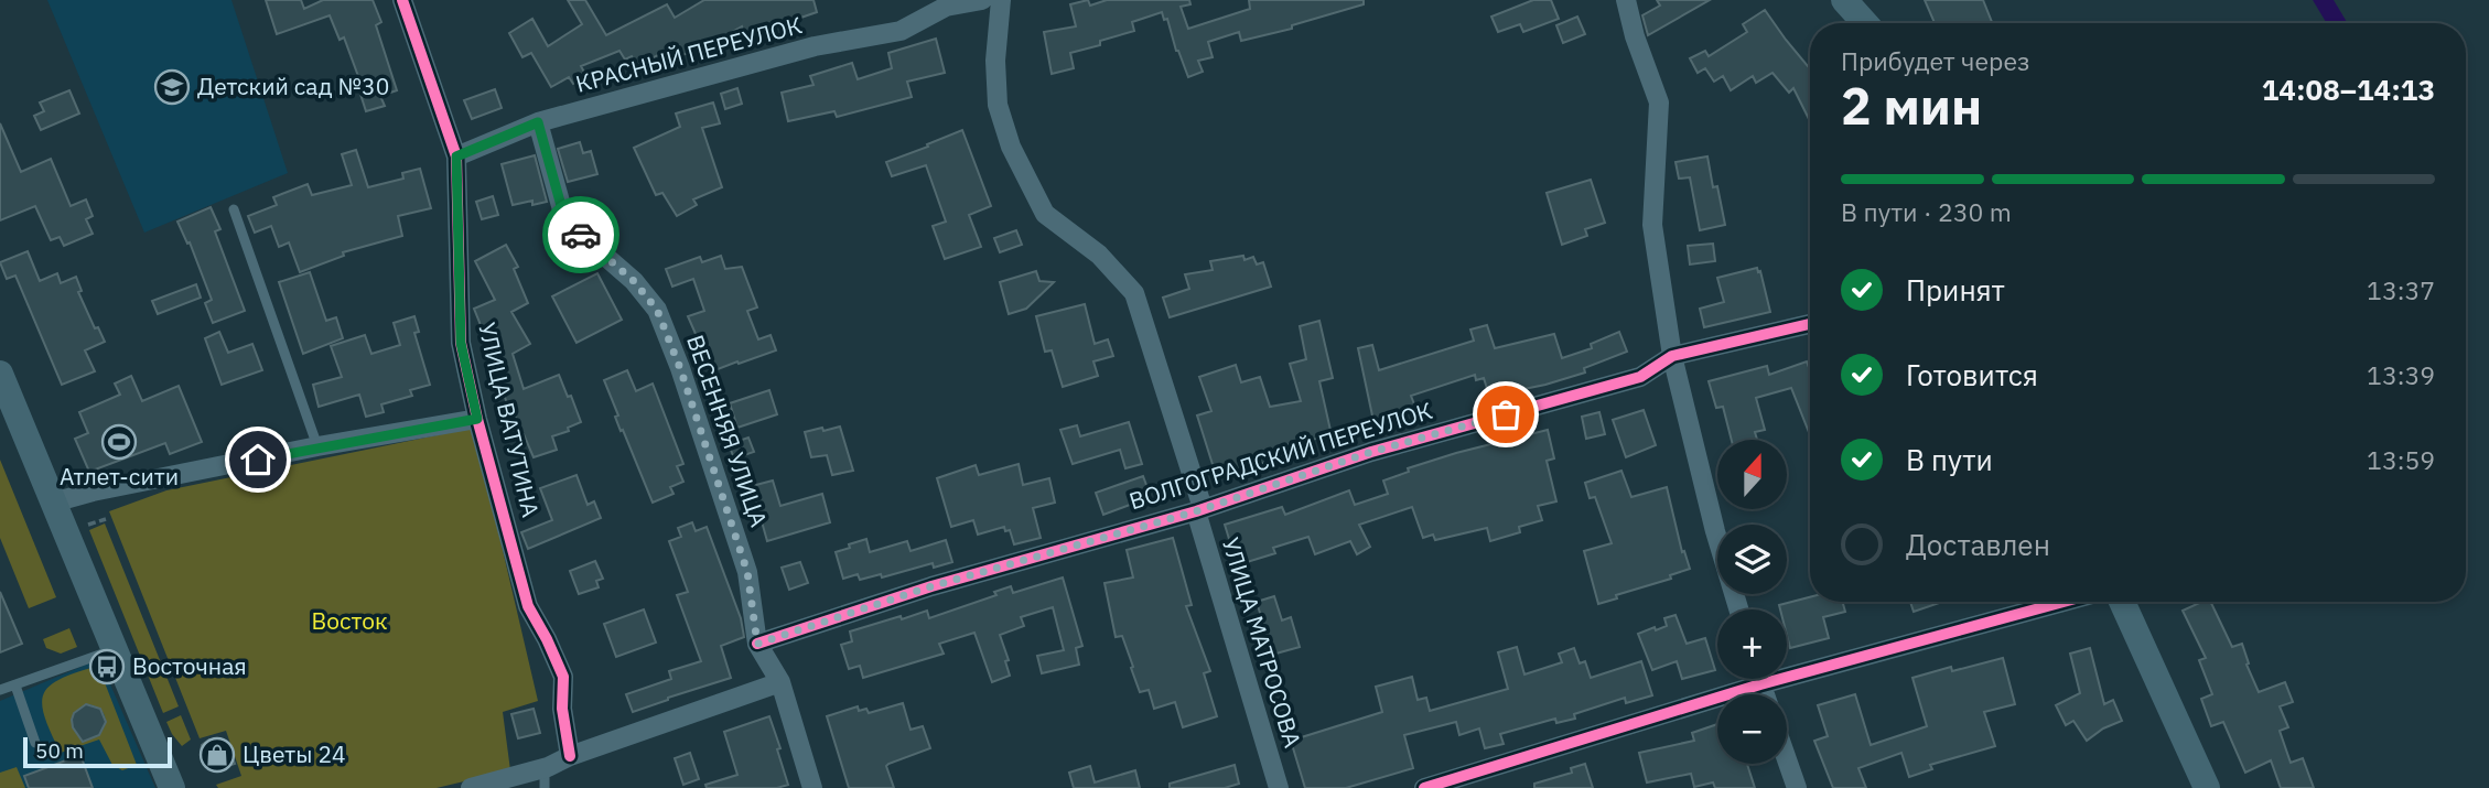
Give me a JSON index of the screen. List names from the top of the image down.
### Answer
{
  "streets": {
    "street": [
      "КРАСНЫЙ ПЕРЕУЛОК",
      "УЛИЦА ВАТУТИНА",
      "ВЕСЕННЯЯ УЛИЦА",
      "ВОЛГОГРАДСКИЙ ПЕРЕУЛОК",
      "УЛИЦА МАТРОСОВА"
    ]
  },
  "crossings": [
    ["КРАСНЫЙ ПЕРЕУЛОК", "УЛИЦА ВАТУТИНА"],
    ["КРАСНЫЙ ПЕРЕУЛОК", "ВЕСЕННЯЯ УЛИЦА"],
    ["ВЕСЕННЯЯ УЛИЦА", "ВОЛГОГРАДСКИЙ ПЕРЕУЛОК"],
    ["ВОЛГОГРАДСКИЙ ПЕРЕУЛОК", "УЛИЦА МАТРОСОВА"]
  ],
  "parks": ["Восток"],
  "places": {
    "school or university": ["Детский сад №30"],
    "sports": ["Атлет-сити"],
    "bus stop": ["Восточная"],
    "shop": ["Цветы 24"]
  },
  "scale_bar": "50 m",
  "north": "top",
  "page": {
    "heading": ["2 мин", "Прибудет через", "14:08–14:13"],
    "bar": "В пути · 230 m",
    "list": [
      ["Принят", "13:37"],
      ["Готовится", "13:39"],
      ["В пути", "13:59"],
      "Доставлен"
    ],
    "map_buttons": ["+", "−"],
    "scale": "50 m"
  }
}
